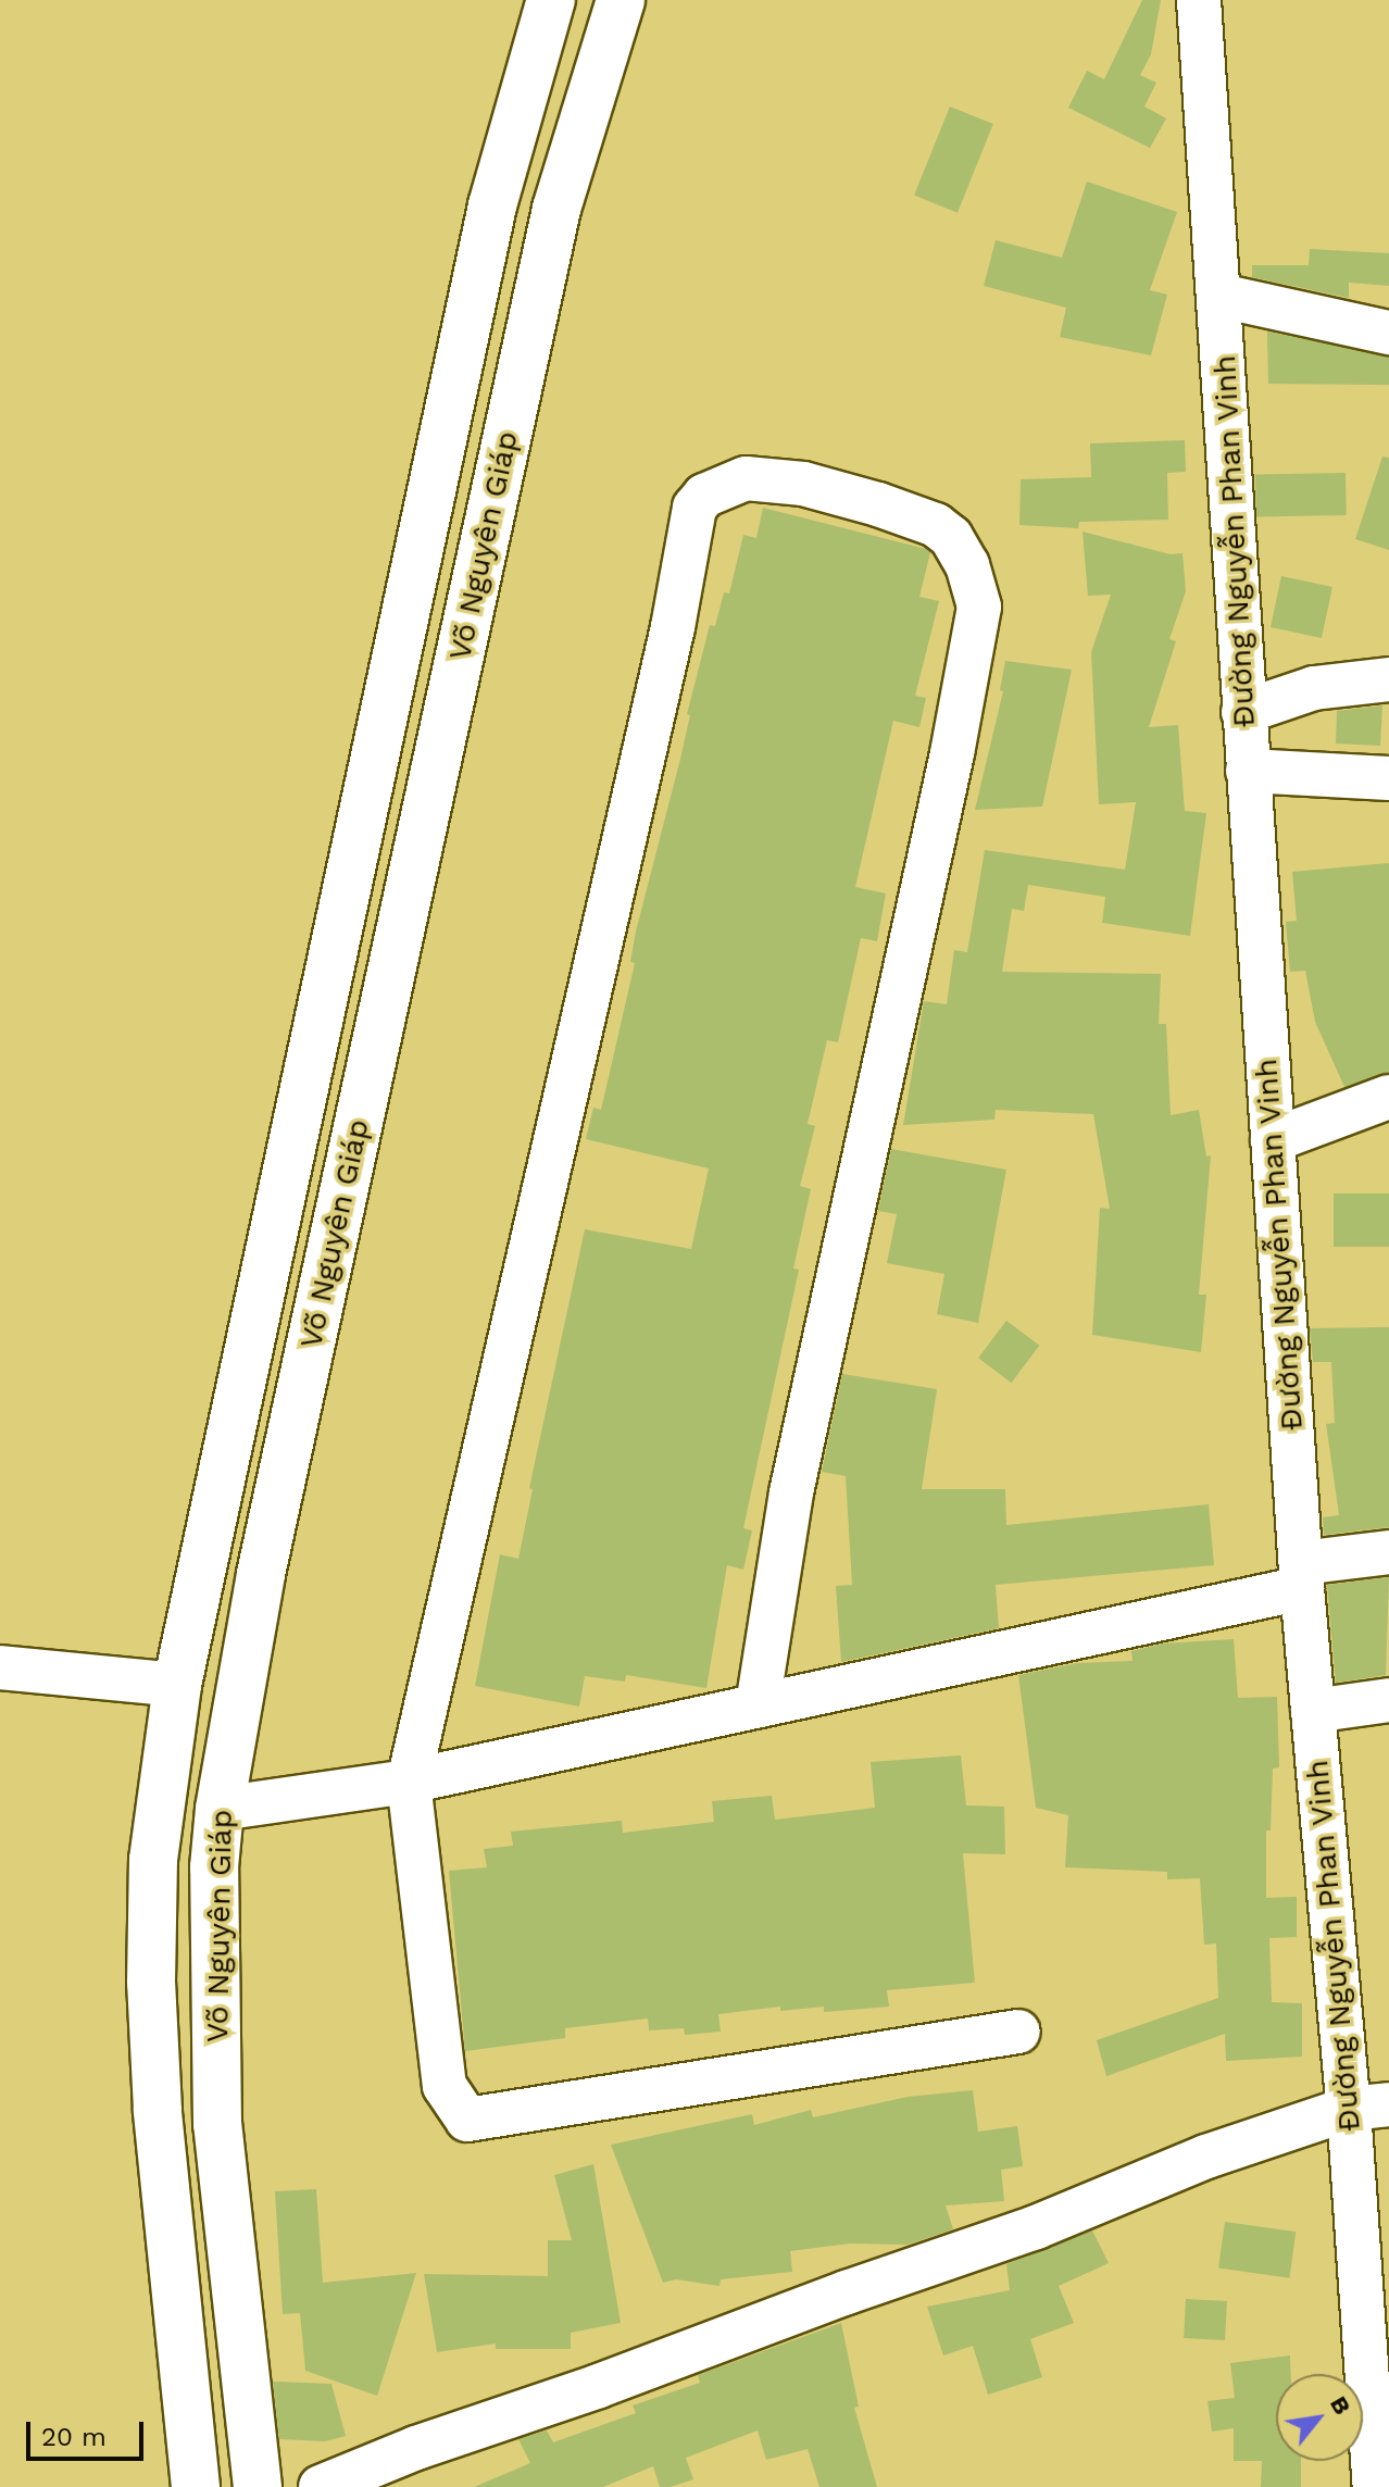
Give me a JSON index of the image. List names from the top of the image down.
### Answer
{
  "streets": {
    "main road": ["Võ Nguyên Giáp"],
    "street": ["Đường Nguyễn Phan Vinh"]
  },
  "scale_bar": "20 m",
  "north": "top right"
}
